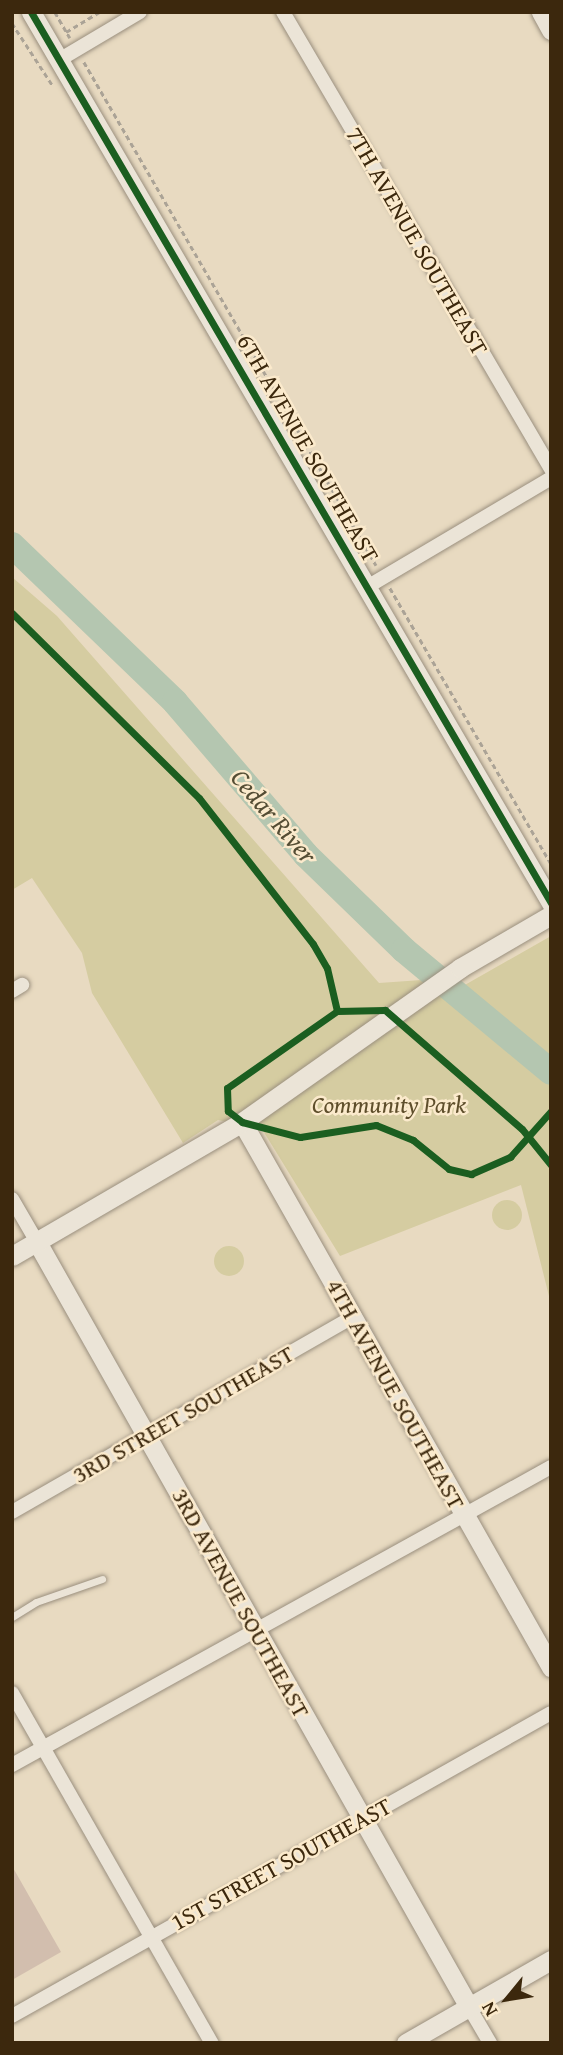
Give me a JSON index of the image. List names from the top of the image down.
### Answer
{
  "streets": {
    "street": [
      "7TH AVENUE SOUTHEAST",
      "6TH AVENUE SOUTHEAST",
      "4TH AVENUE SOUTHEAST",
      "3RD STREET SOUTHEAST",
      "3RD AVENUE SOUTHEAST",
      "1ST STREET SOUTHEAST"
    ]
  },
  "crossings": [
    ["4TH AVENUE SOUTHEAST", "3RD STREET SOUTHEAST"],
    ["3RD STREET SOUTHEAST", "3RD AVENUE SOUTHEAST"],
    ["3RD AVENUE SOUTHEAST", "1ST STREET SOUTHEAST"]
  ],
  "water": ["Cedar River"],
  "parks": ["Community Park"],
  "north": "bottom left"
}
